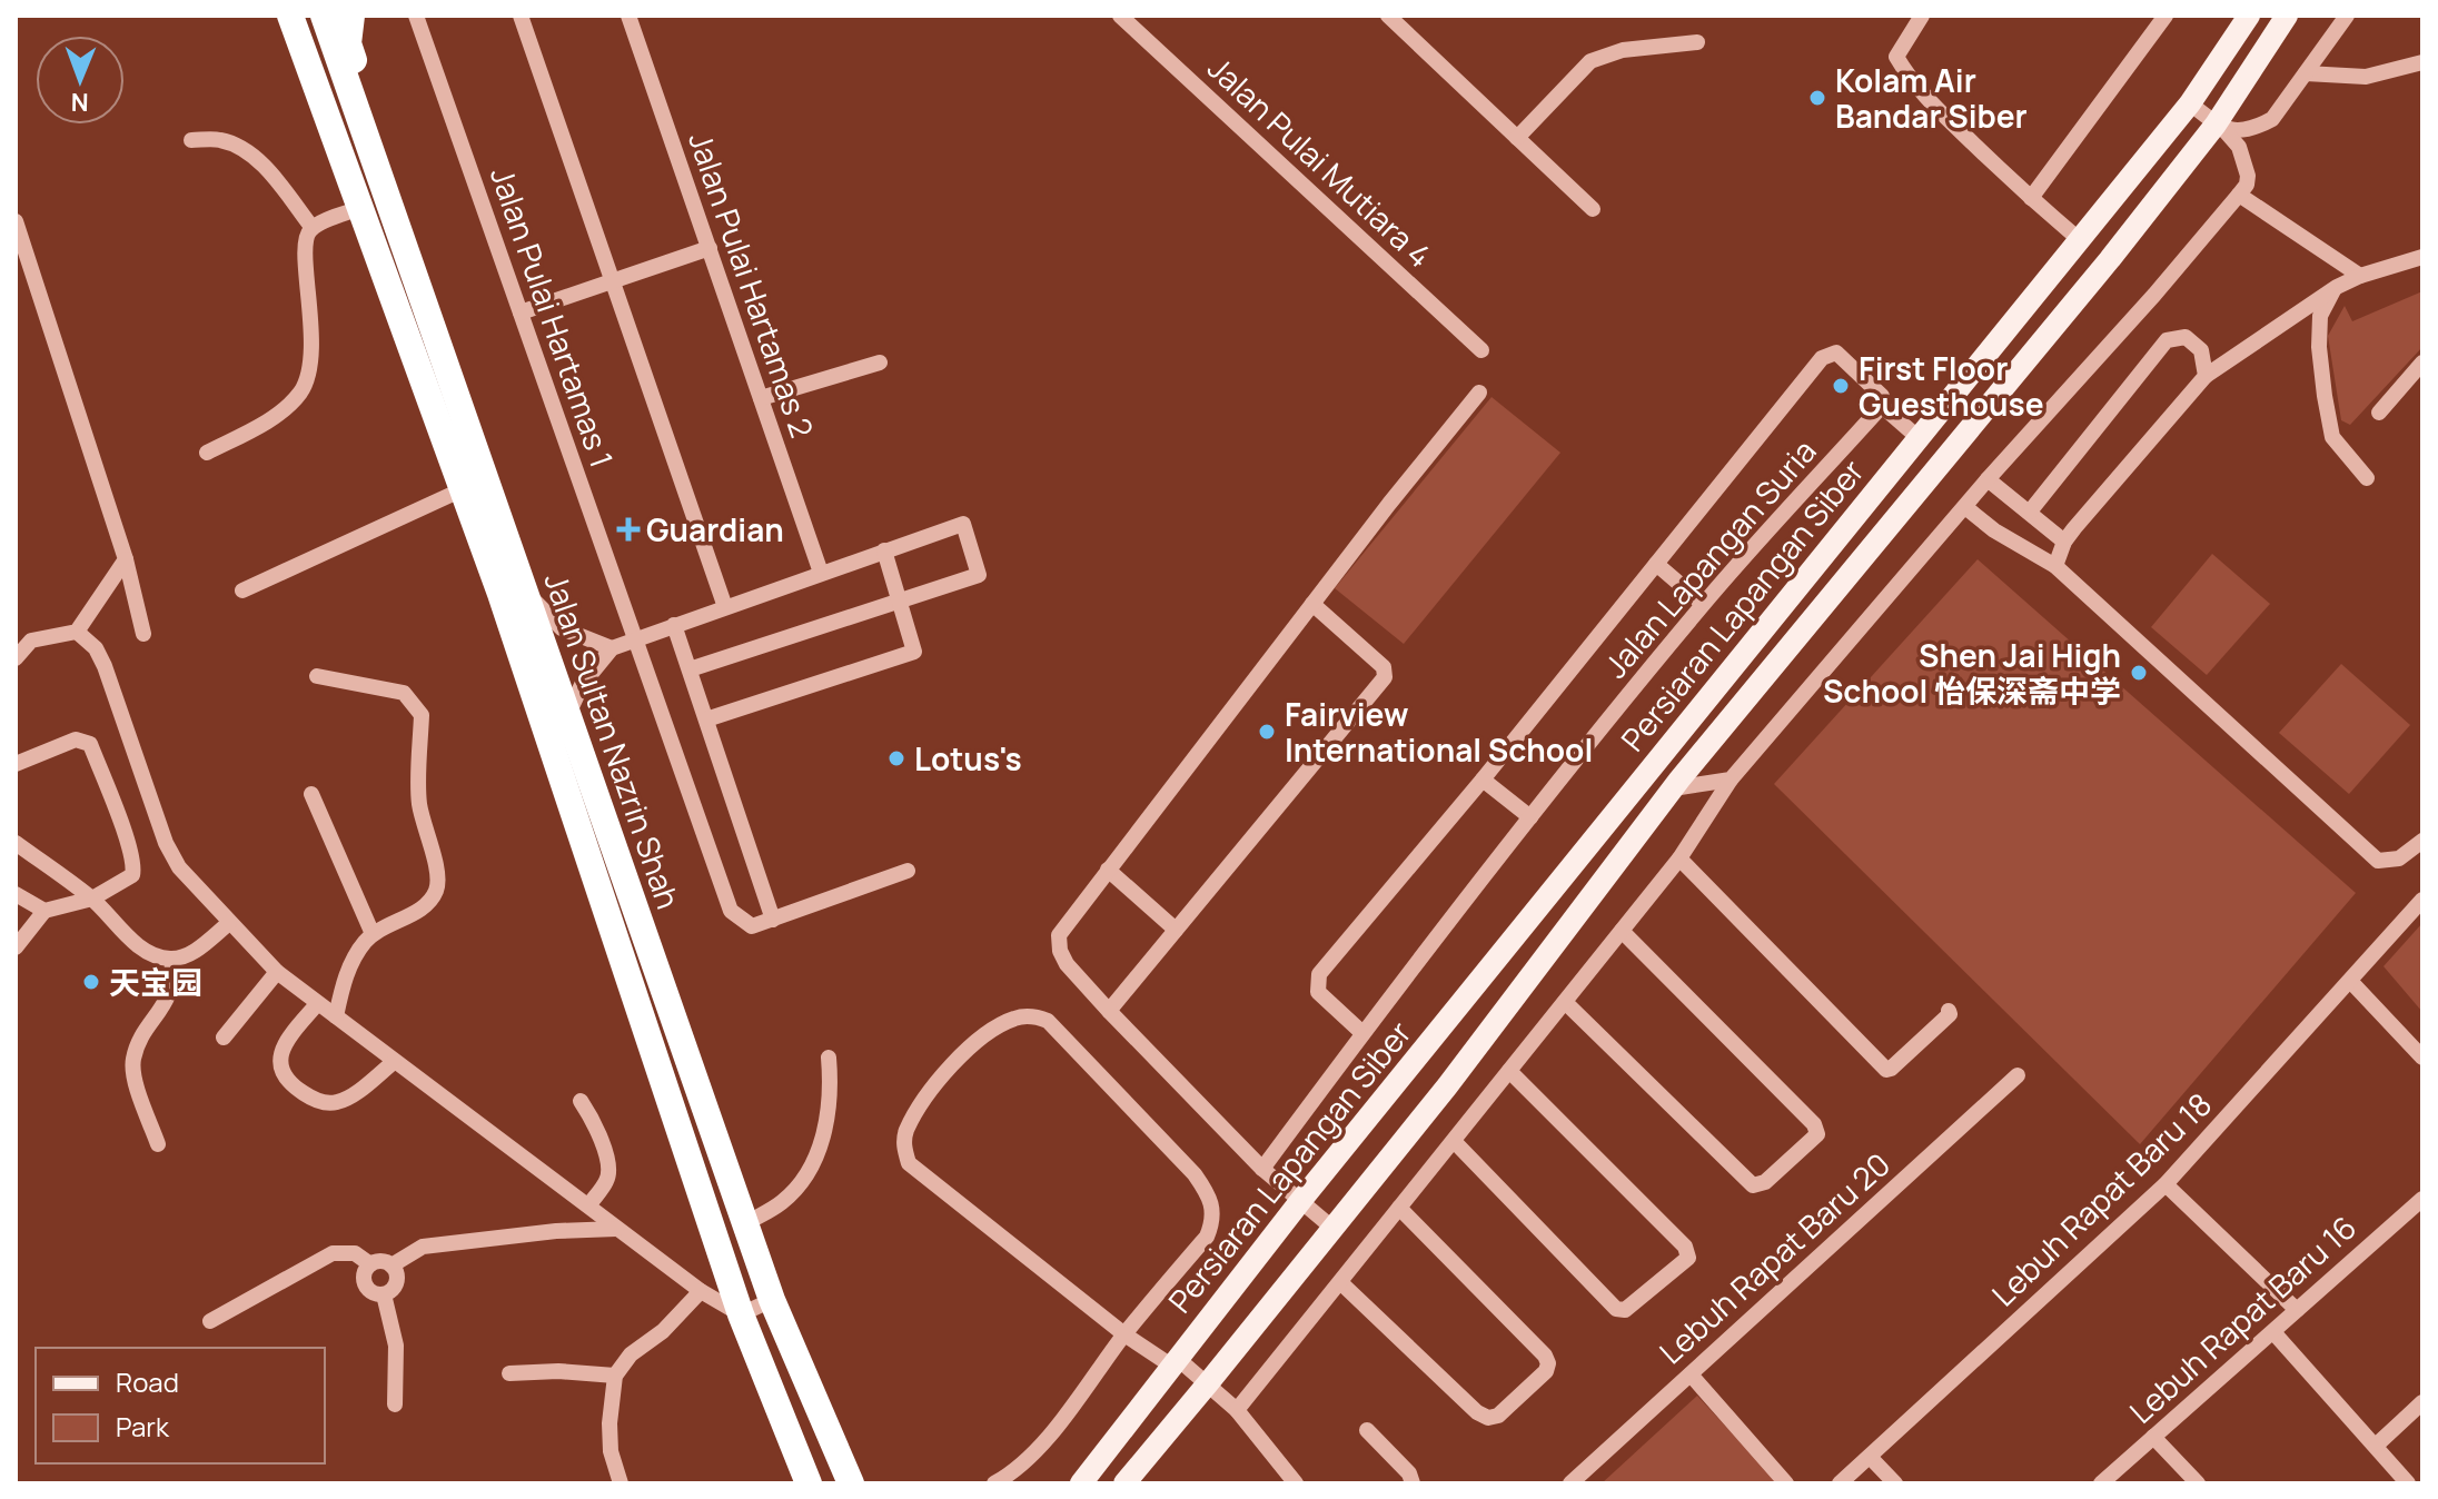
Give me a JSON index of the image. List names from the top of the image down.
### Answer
{
  "streets": {
    "highway": ["Jalan Sultan Nazrin Shah"],
    "main road": ["Persiaran Lapangan Siber"],
    "street": [
      "Jalan Pulai Mutiara 4",
      "Jalan Pulai Hartamas 2",
      "Jalan Pulai Hartamas 1",
      "Jalan Lapangan Suria",
      "Lebuh Rapat Baru 18",
      "Lebuh Rapat Baru 20",
      "Lebuh Rapat Baru 16"
    ]
  },
  "places": {
    "other": [
      "Kolam Air Bandar Siber",
      "First Floor Guesthouse",
      "Shen Jai High School 怡保深斋中学",
      "Fairview International School",
      "Lotus's",
      "天宝园"
    ],
    "health": ["Guardian"]
  },
  "legend": ["Road", "Park"],
  "north": "bottom"
}
